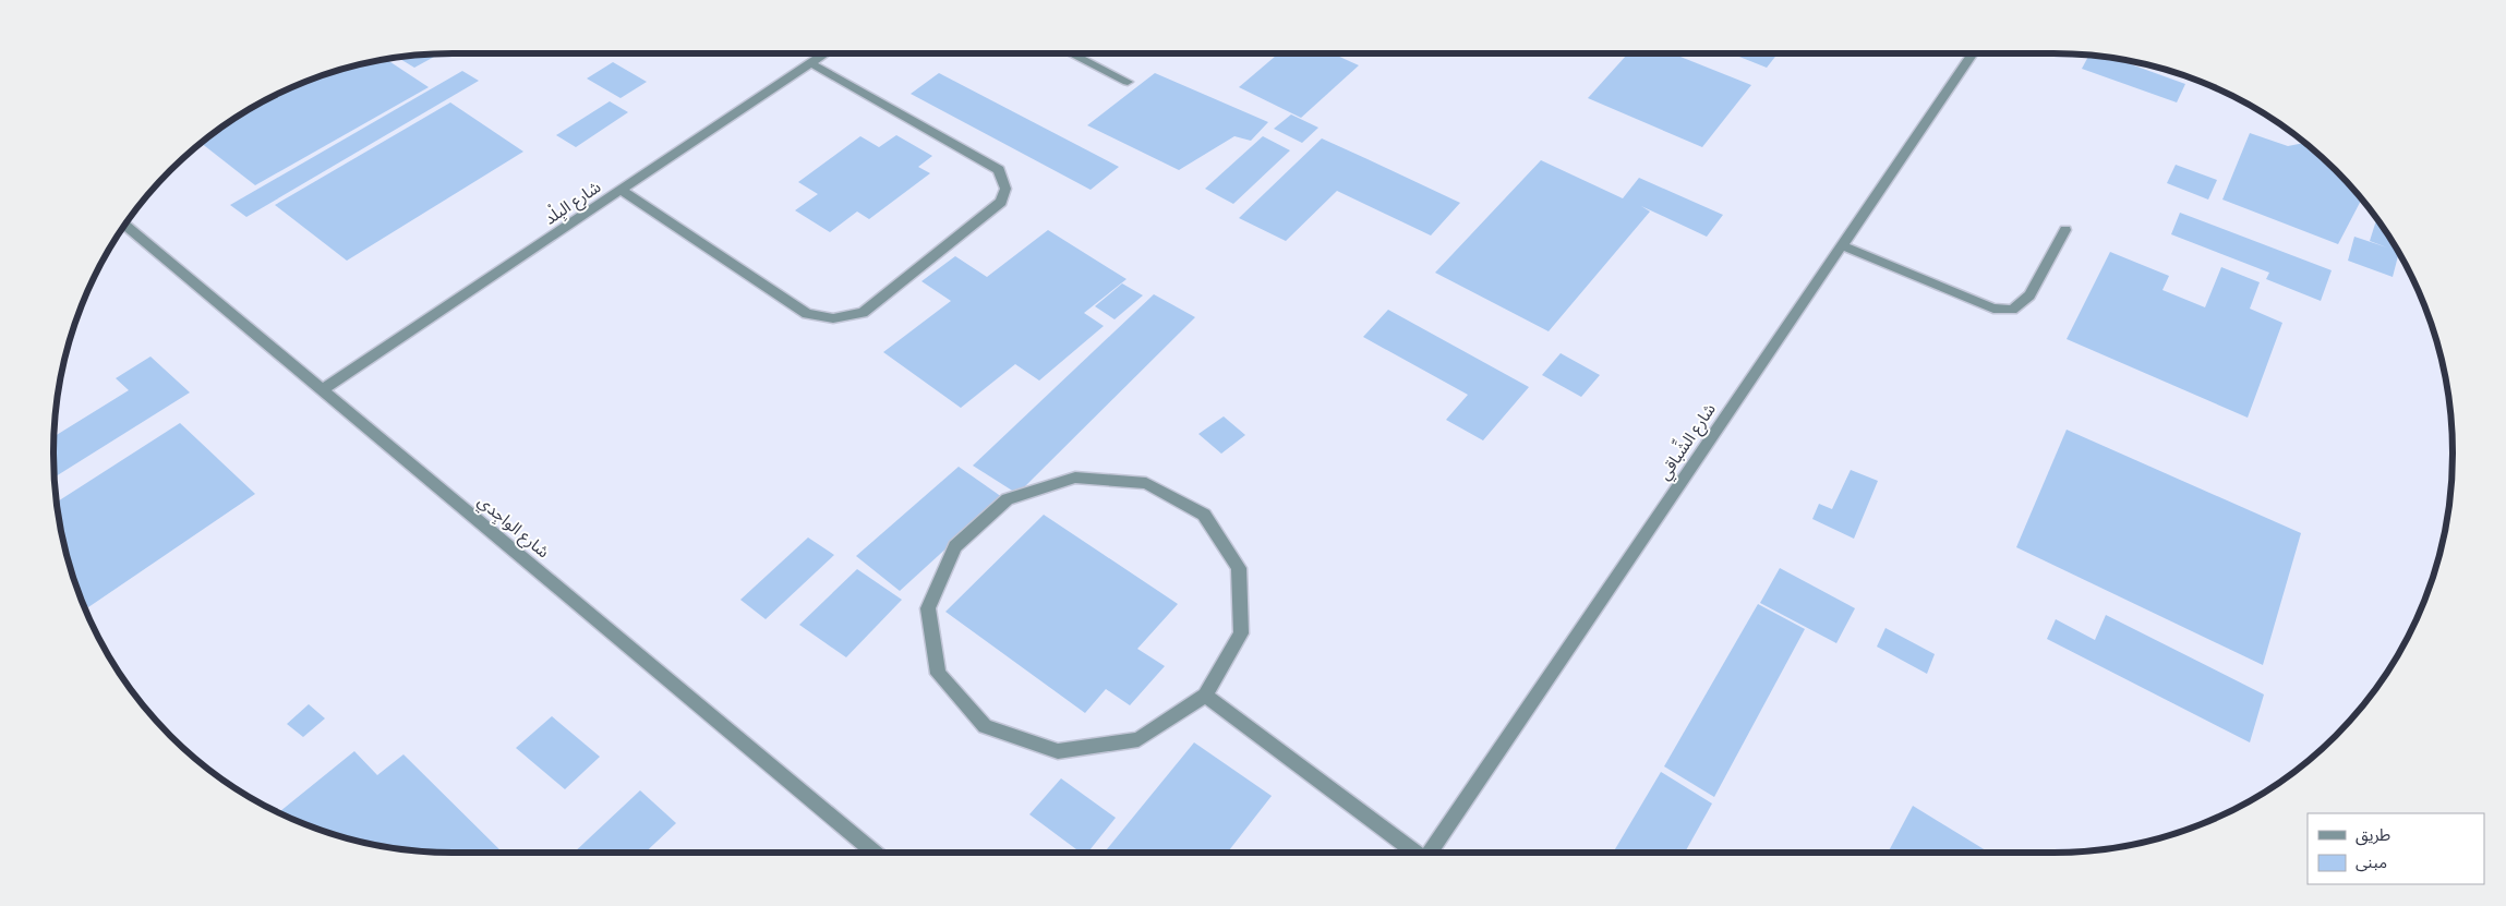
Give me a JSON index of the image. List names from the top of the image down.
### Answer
{
  "streets": {
    "street": ["شارع البِلْد", "شارع الشِّباقي", "شارع الواجِدي"]
  },
  "crossings": [
    ["شارع البِلْد", "شارع الواجِدي"]
  ],
  "legend": ["طريق", "مبنى"]
}
